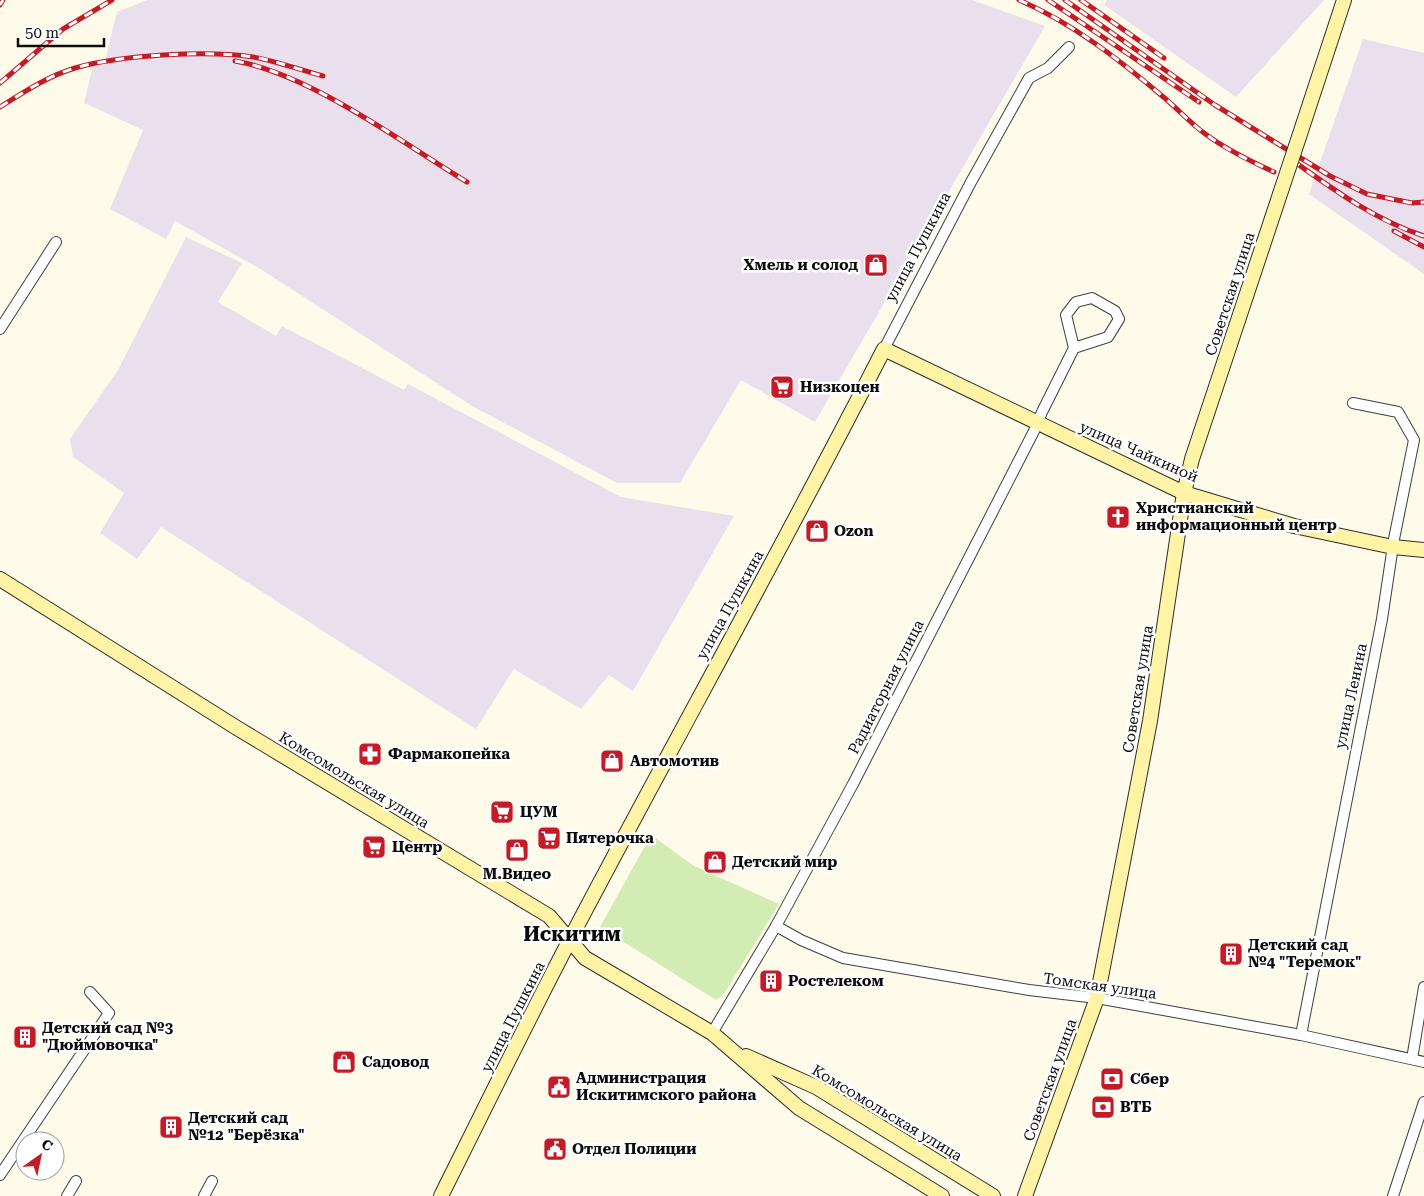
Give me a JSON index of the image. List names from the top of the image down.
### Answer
{
  "streets": {
    "main road": [
      "улица Пушкина",
      "Советская улица",
      "улица Чайкиной",
      "Комсомольская улица"
    ],
    "street": ["Радиаторная улица", "улица Ленина", "Томская улица"]
  },
  "crossings": [
    ["улица Пушкина", "улица Чайкиной"],
    ["улица Пушкина", "Комсомольская улица"],
    ["Советская улица", "улица Чайкиной"],
    ["Советская улица", "Томская улица"],
    ["улица Чайкиной", "Радиаторная улица"],
    ["улица Чайкиной", "улица Ленина"],
    ["Радиаторная улица", "Комсомольская улица"],
    ["Радиаторная улица", "Томская улица"],
    ["улица Ленина", "Томская улица"]
  ],
  "districts": ["Искитим"],
  "places": {
    "shop": [
      "Хмель и солод",
      "Ozon",
      "Автомотив",
      "М.Видео",
      "Детский мир",
      "Садовод"
    ],
    "supermarket": [
      "Низкоцен",
      "ЦУМ",
      "Пятерочка",
      "Центр"
    ],
    "church": ["Христианский информационный центр"],
    "pharmacy": ["Фармакопейка"],
    "building": [
      "Детский сад №4 \"Теремок\"",
      "Ростелеком",
      "Детский сад №3 \"Дюймовочка\"",
      "Детский сад №12 \"Берёзка\""
    ],
    "bank": ["Сбер", "ВТБ"],
    "public building": ["Администрация Искитимского района", "Отдел Полиции"]
  },
  "scale_bar": "50 m",
  "north": "top right"
}
